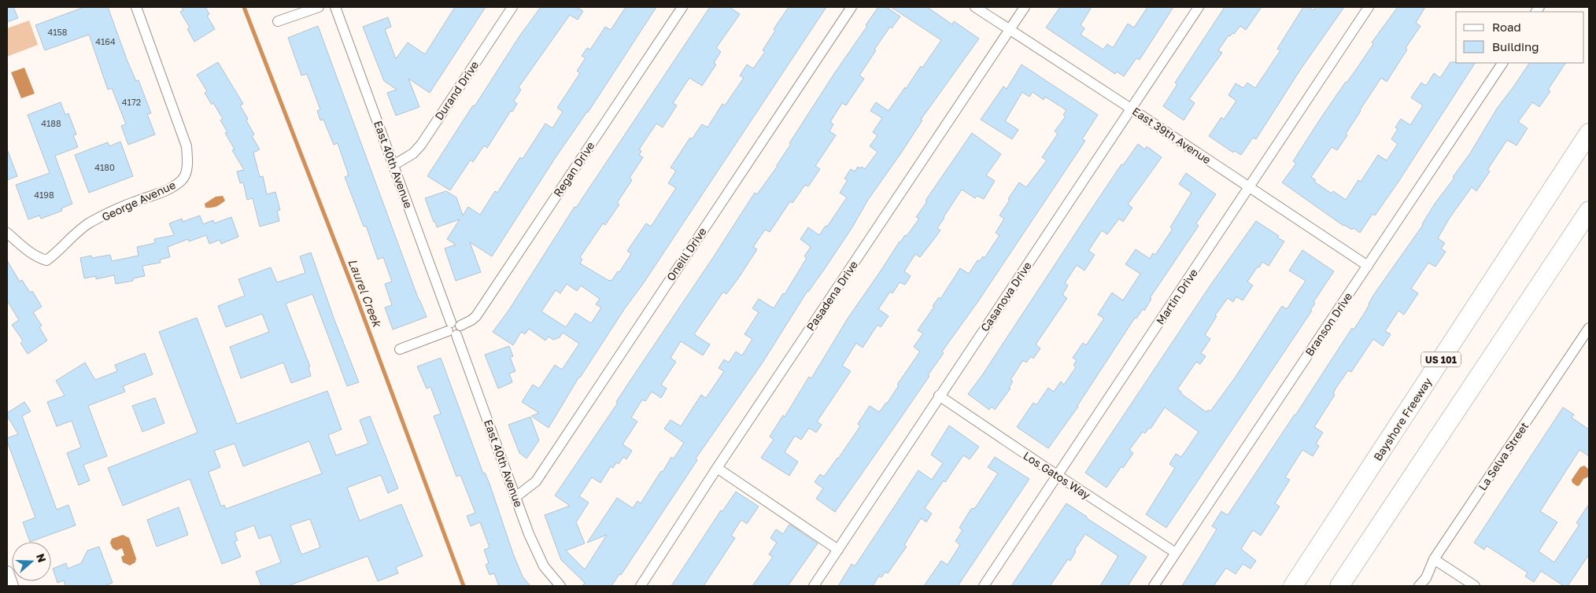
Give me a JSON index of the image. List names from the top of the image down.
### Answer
{
  "streets": {
    "highway": ["US 101", "Bayshore Freeway"],
    "street": [
      "Durand Drive",
      "East 39th Avenue",
      "East 40th Avenue",
      "Regan Drive",
      "George Avenue",
      "Oneill Drive",
      "Pasadena Drive",
      "Casanova Drive",
      "Martin Drive",
      "Branson Drive",
      "La Selva Street",
      "Los Gatos Way"
    ]
  },
  "crossings": [
    ["Durand Drive", "East 40th Avenue"],
    ["East 39th Avenue", "Pasadena Drive"],
    ["East 39th Avenue", "Casanova Drive"],
    ["East 39th Avenue", "Martin Drive"],
    ["East 39th Avenue", "Branson Drive"],
    ["East 40th Avenue", "Regan Drive"],
    ["East 40th Avenue", "Oneill Drive"],
    ["Casanova Drive", "Los Gatos Way"],
    ["Martin Drive", "Los Gatos Way"],
    ["Branson Drive", "Los Gatos Way"]
  ],
  "water": ["Laurel Creek"],
  "house_numbers": [
    "4158",
    "4164",
    "4172",
    "4188",
    "4180",
    "4198"
  ],
  "legend": ["Road", "Building"],
  "north": "right"
}
